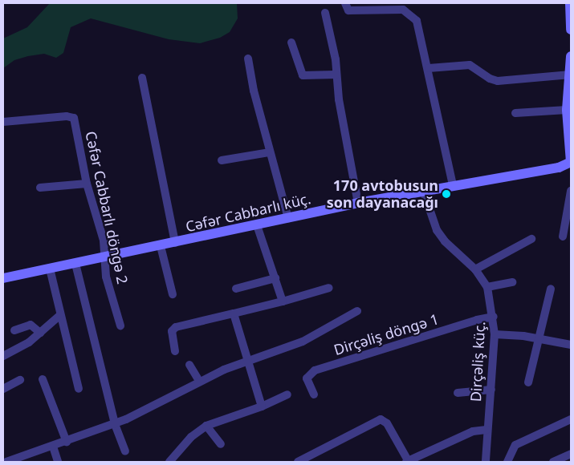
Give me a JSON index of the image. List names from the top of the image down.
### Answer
{
  "streets": {
    "street": [
      "Cəfər Cabbarlı döngə 2",
      "Cəfər Cabbarlı küç.",
      "Dirçəliş döngə 1",
      "Dirçəliş küç."
    ]
  },
  "crossings": [
    ["Cəfər Cabbarlı döngə 2", "Cəfər Cabbarlı küç."],
    ["Cəfər Cabbarlı küç.", "Dirçəliş küç."],
    ["Dirçəliş döngə 1", "Dirçəliş küç."]
  ],
  "places": ["170 avtobusun son dayanacağı"]
}
